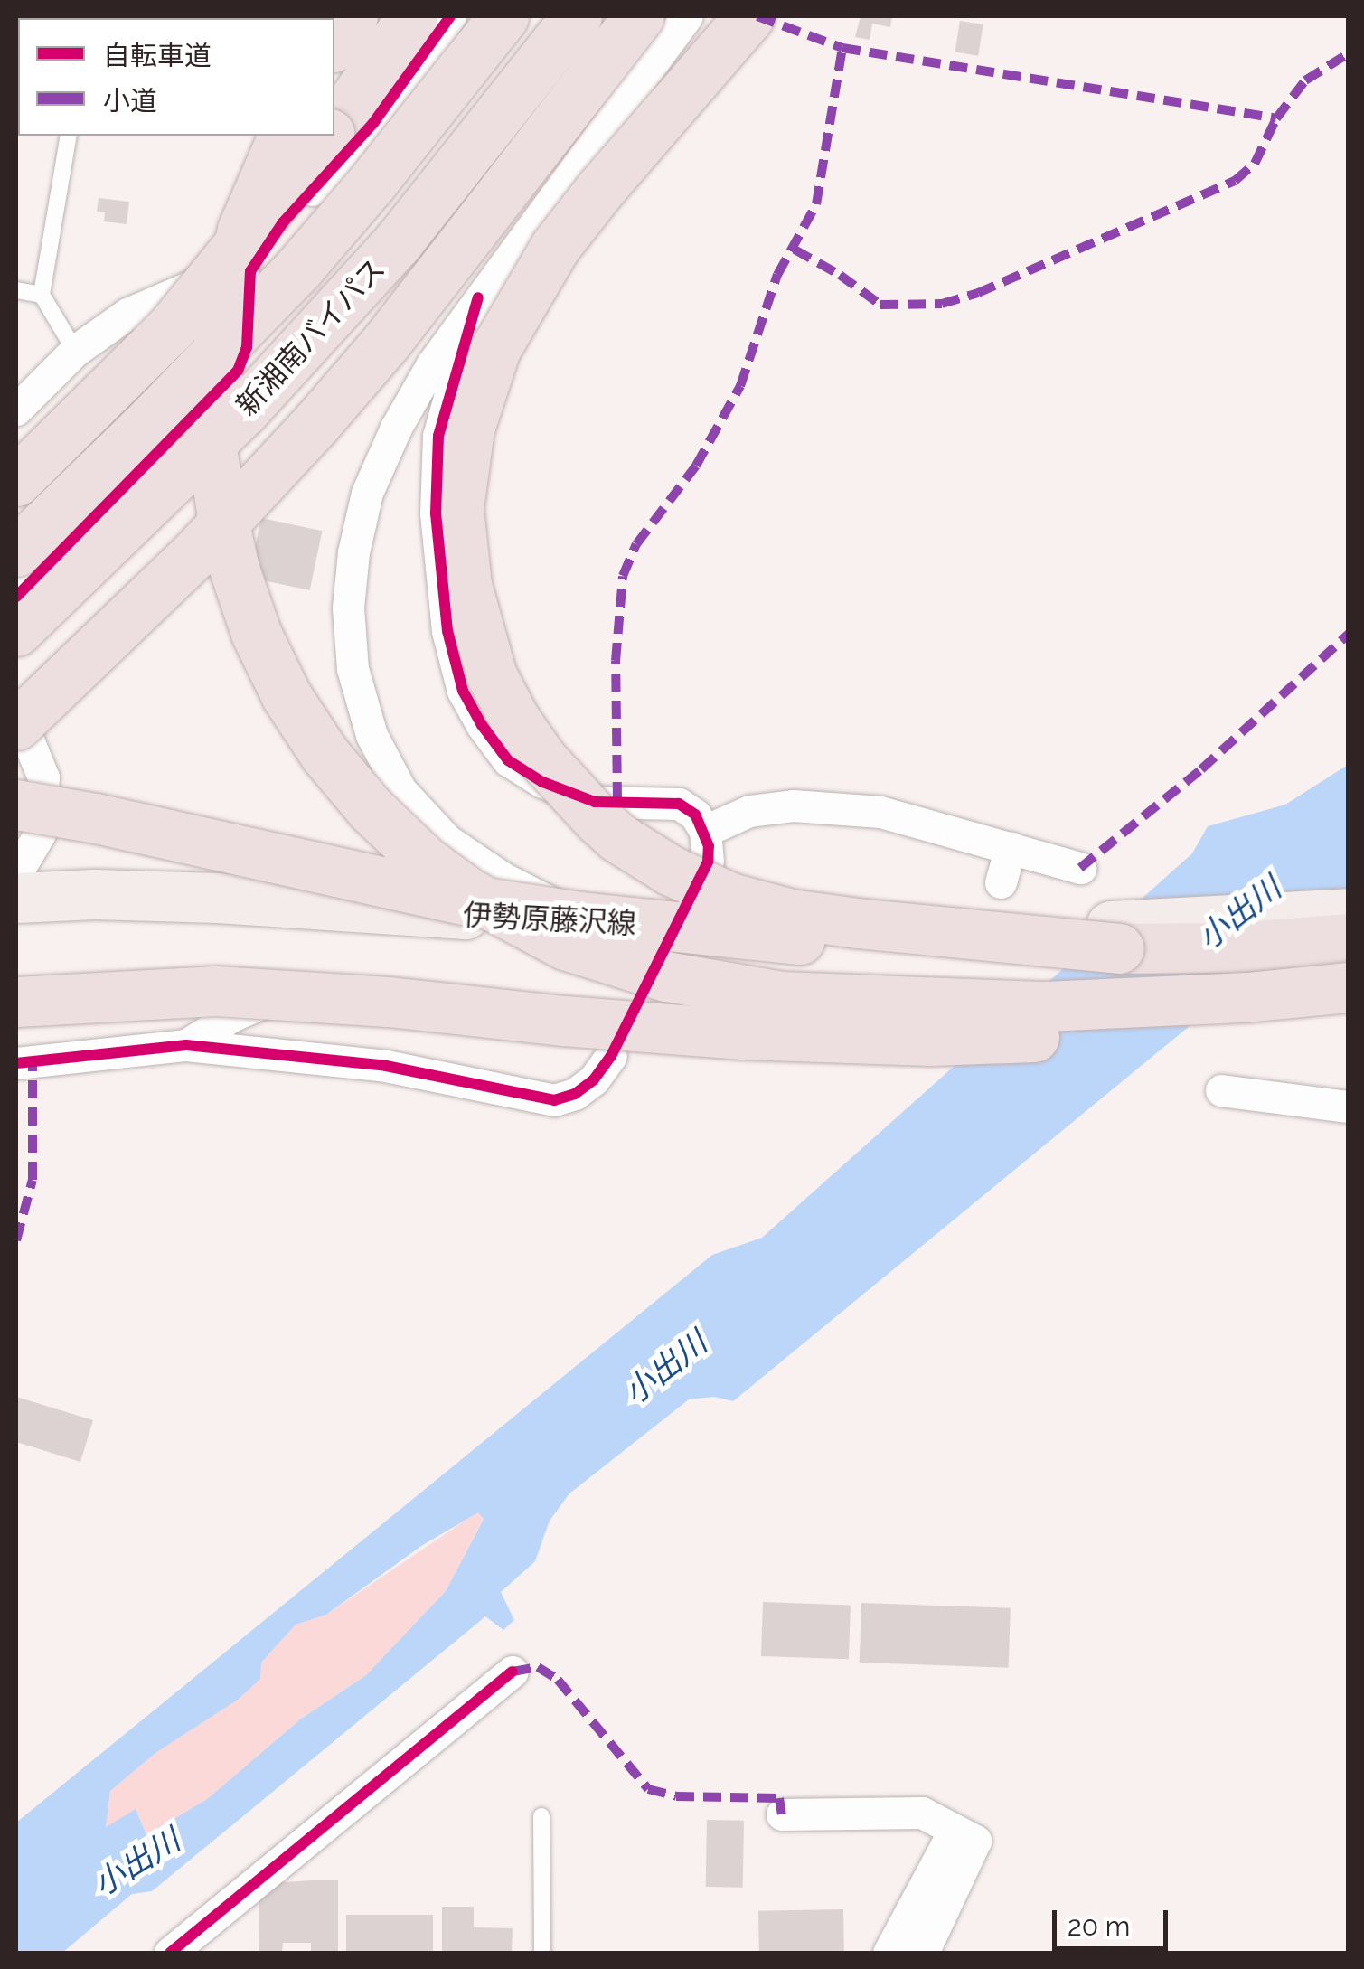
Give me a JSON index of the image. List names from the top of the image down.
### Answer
{
  "streets": {
    "highway": ["新湘南バイパス"],
    "main road": ["伊勢原藤沢線"]
  },
  "water": ["小出川"],
  "legend": ["自転車道", "小道"],
  "scale_bar": "20 m"
}
